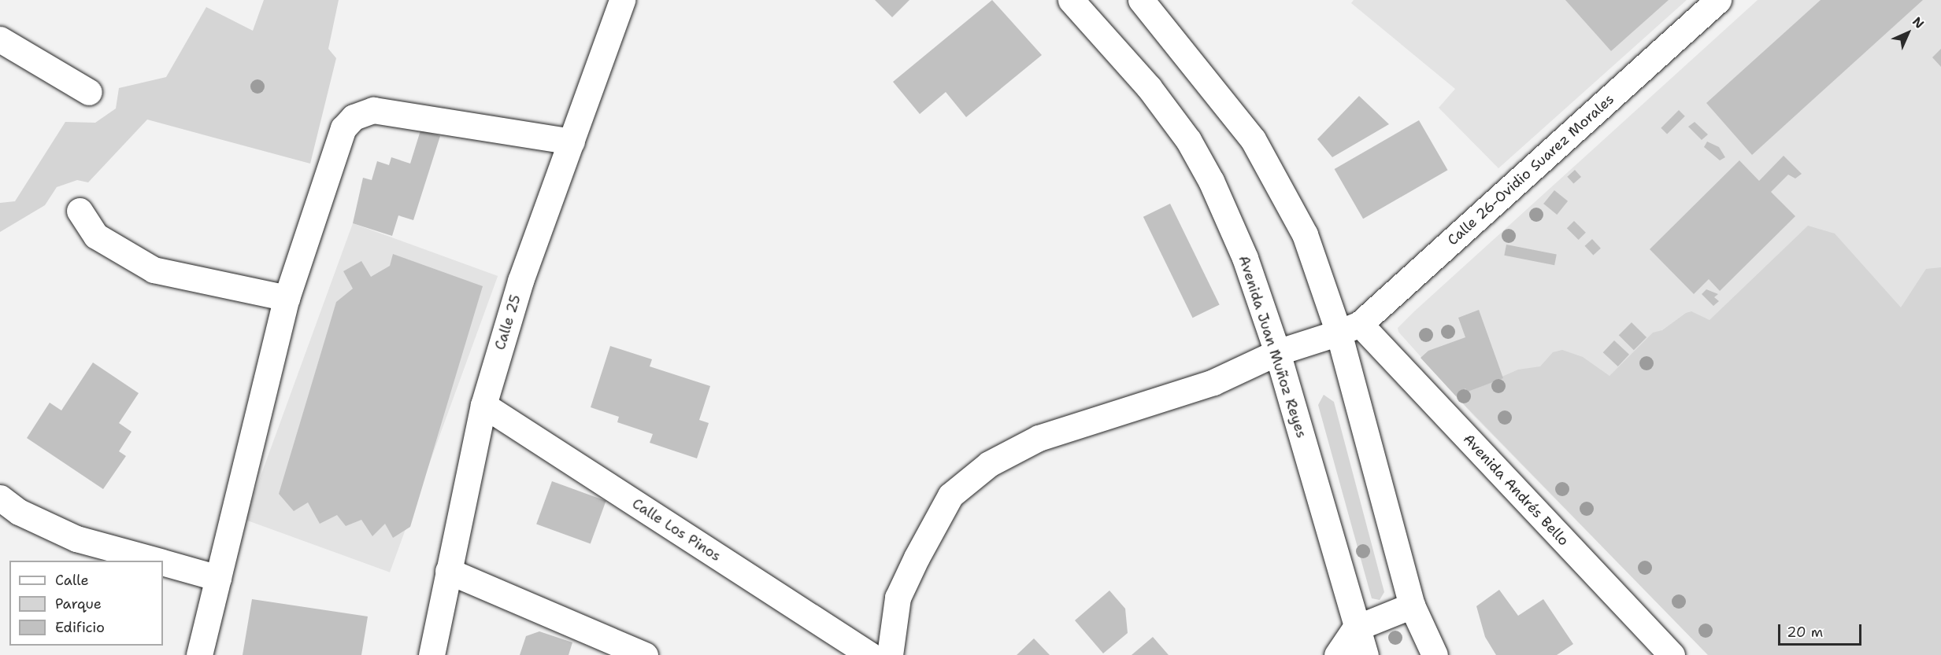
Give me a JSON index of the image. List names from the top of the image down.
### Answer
{
  "streets": {
    "street": [
      "Calle 26-Ovidio Suarez Morales",
      "Calle 25",
      "Avenida Juan Muñoz Reyes",
      "Avenida Andrés Bello",
      "Calle Los Pinos"
    ]
  },
  "crossings": [
    ["Calle 26-Ovidio Suarez Morales", "Avenida Andrés Bello"],
    ["Calle 25", "Calle Los Pinos"]
  ],
  "legend": ["Calle", "Parque", "Edificio"],
  "scale_bar": "20 m",
  "north": "top right"
}
